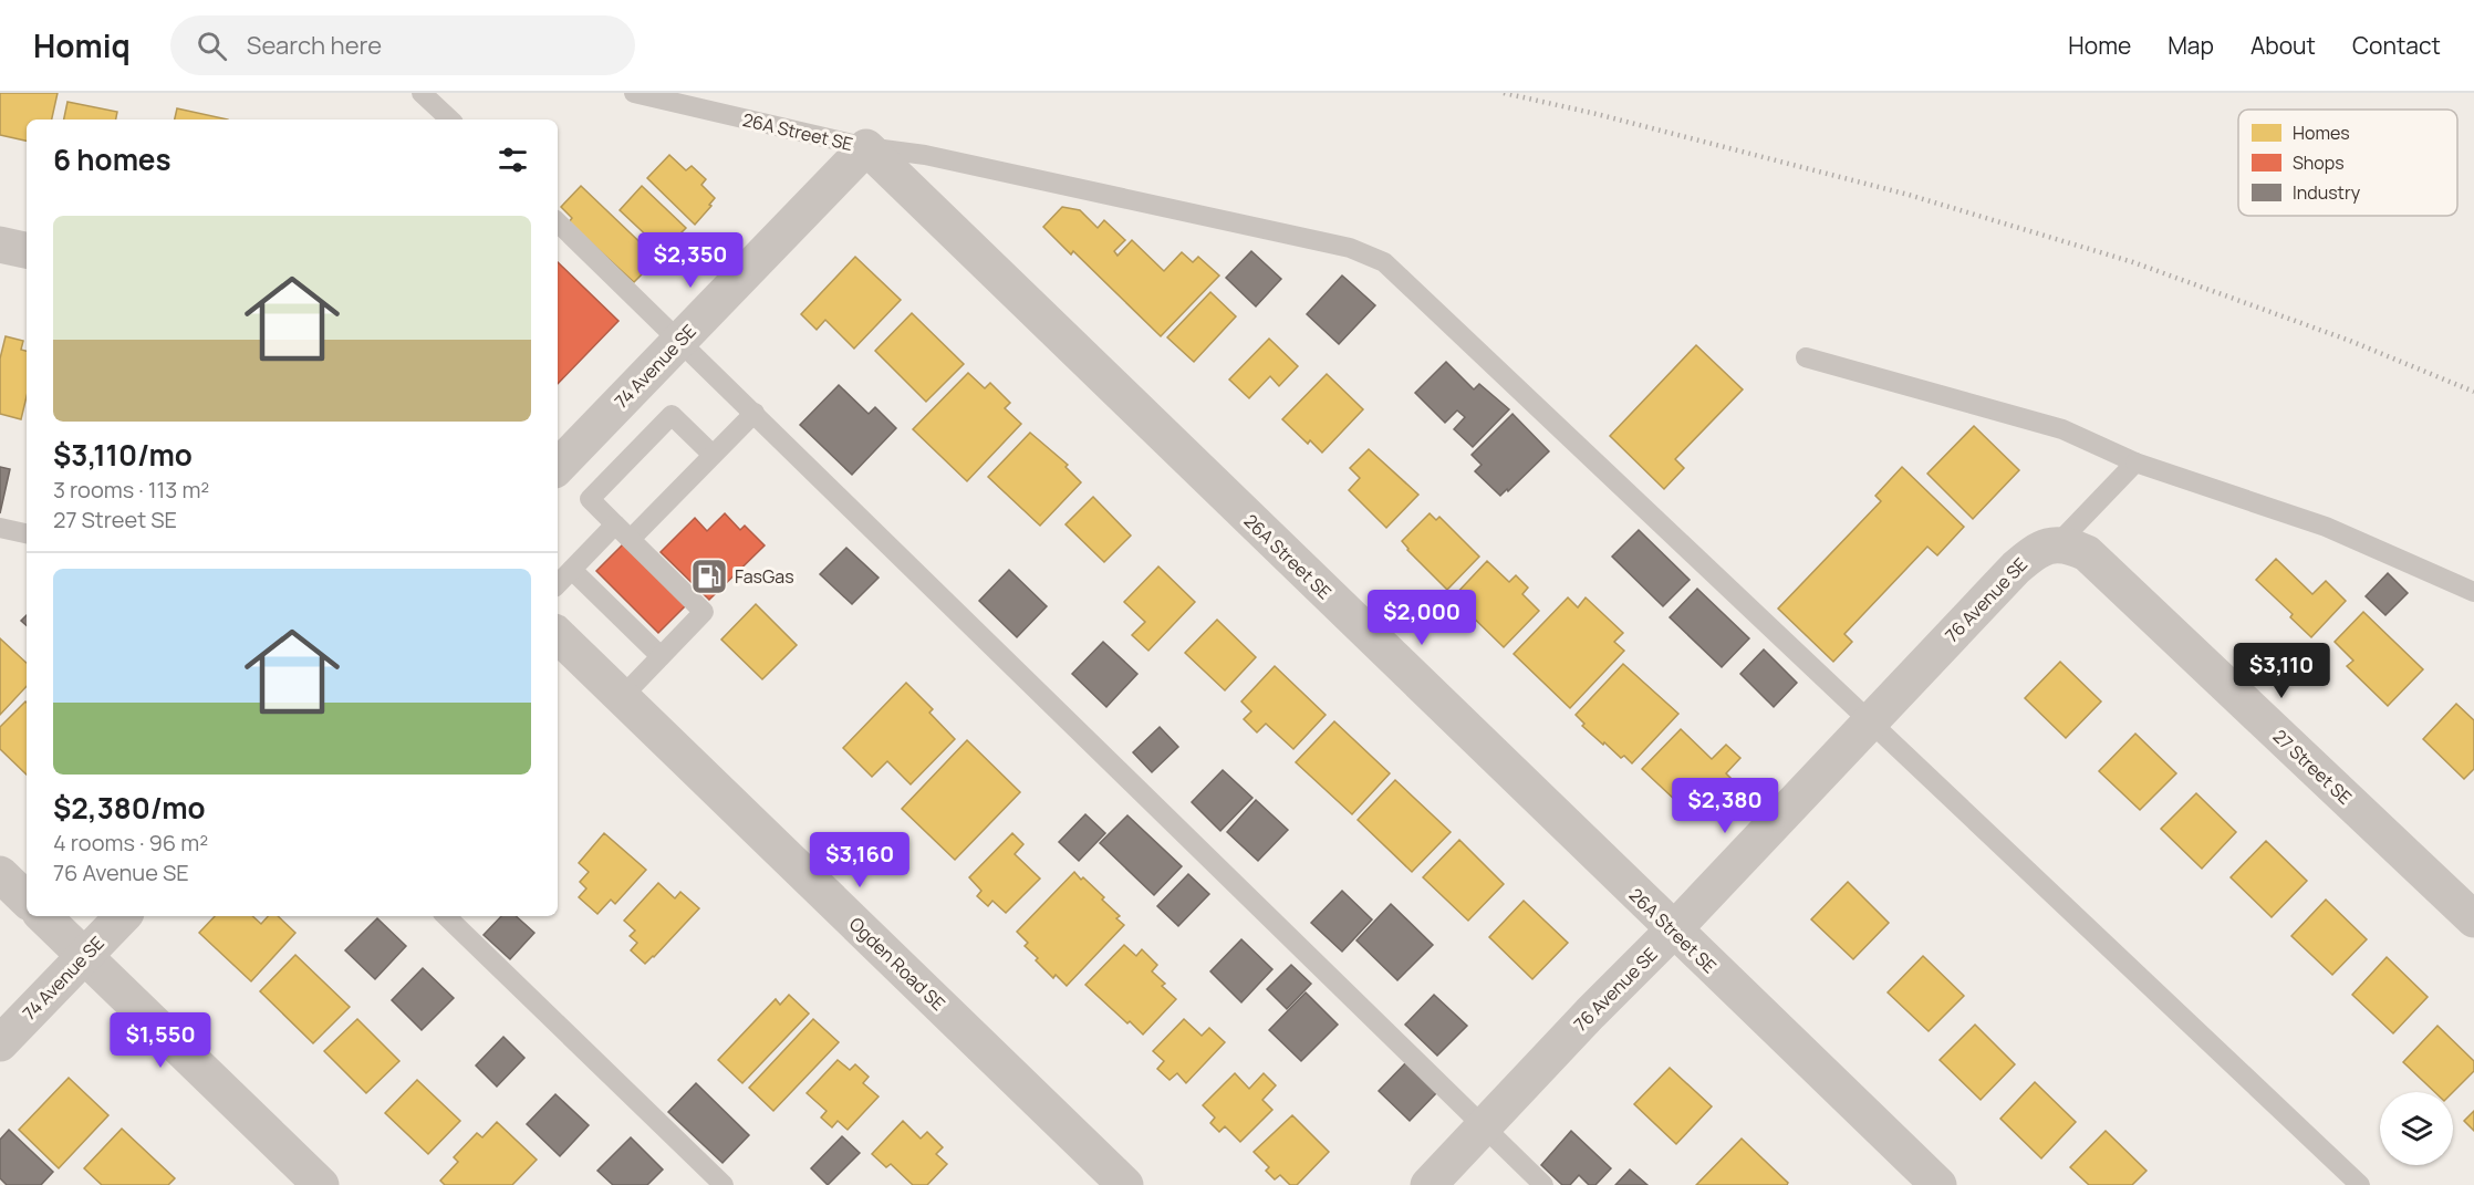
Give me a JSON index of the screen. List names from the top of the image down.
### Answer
{
  "streets": {
    "street": [
      "26A Street SE",
      "74 Avenue SE",
      "76 Avenue SE",
      "27 Street SE",
      "Ogden Road SE"
    ]
  },
  "crossings": [
    ["26A Street SE", "74 Avenue SE"],
    ["26A Street SE", "76 Avenue SE"],
    ["76 Avenue SE", "27 Street SE"]
  ],
  "places": {
    "fuel station": ["FasGas"]
  },
  "legend": ["Homes", "Shops", "Industry"],
  "page": {
    "header": "Homiq",
    "search": "Search here",
    "nav": [
      "Home",
      "Map",
      "About",
      "Contact"
    ],
    "heading": "6 homes",
    "list": [
      {
        "name": "$3,110/mo",
        "note": "3 rooms · 113 m² · 27 Street SE"
      },
      {
        "name": "$2,380/mo",
        "note": "4 rooms · 96 m² · 76 Avenue SE"
      }
    ],
    "price": [
      "$2,350",
      "$2,000",
      "$3,110",
      "$2,380",
      "$3,160",
      "$1,550"
    ]
  }
}
